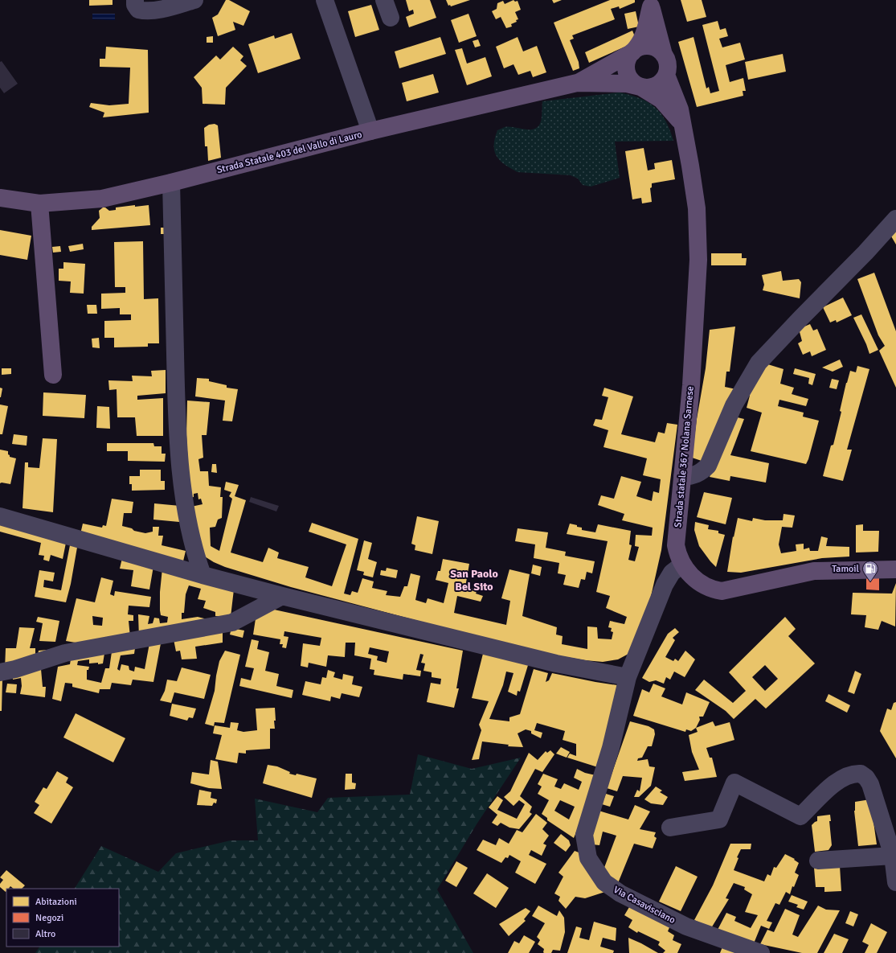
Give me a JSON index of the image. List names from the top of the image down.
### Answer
{
  "streets": {
    "main road": ["Strada Statale 403 del Vallo di Lauro", "Strada statale 367 Nolana Sarnese"],
    "street": ["Via Casavisciano"]
  },
  "crossings": [
    ["Strada Statale 403 del Vallo di Lauro", "Strada statale 367 Nolana Sarnese"],
    ["Strada statale 367 Nolana Sarnese", "Via Casavisciano"]
  ],
  "districts": ["San Paolo Bel Sito"],
  "places": {
    "fuel station": ["Tamoil"]
  },
  "legend": ["Abitazioni", "Negozi", "Altro"]
}
